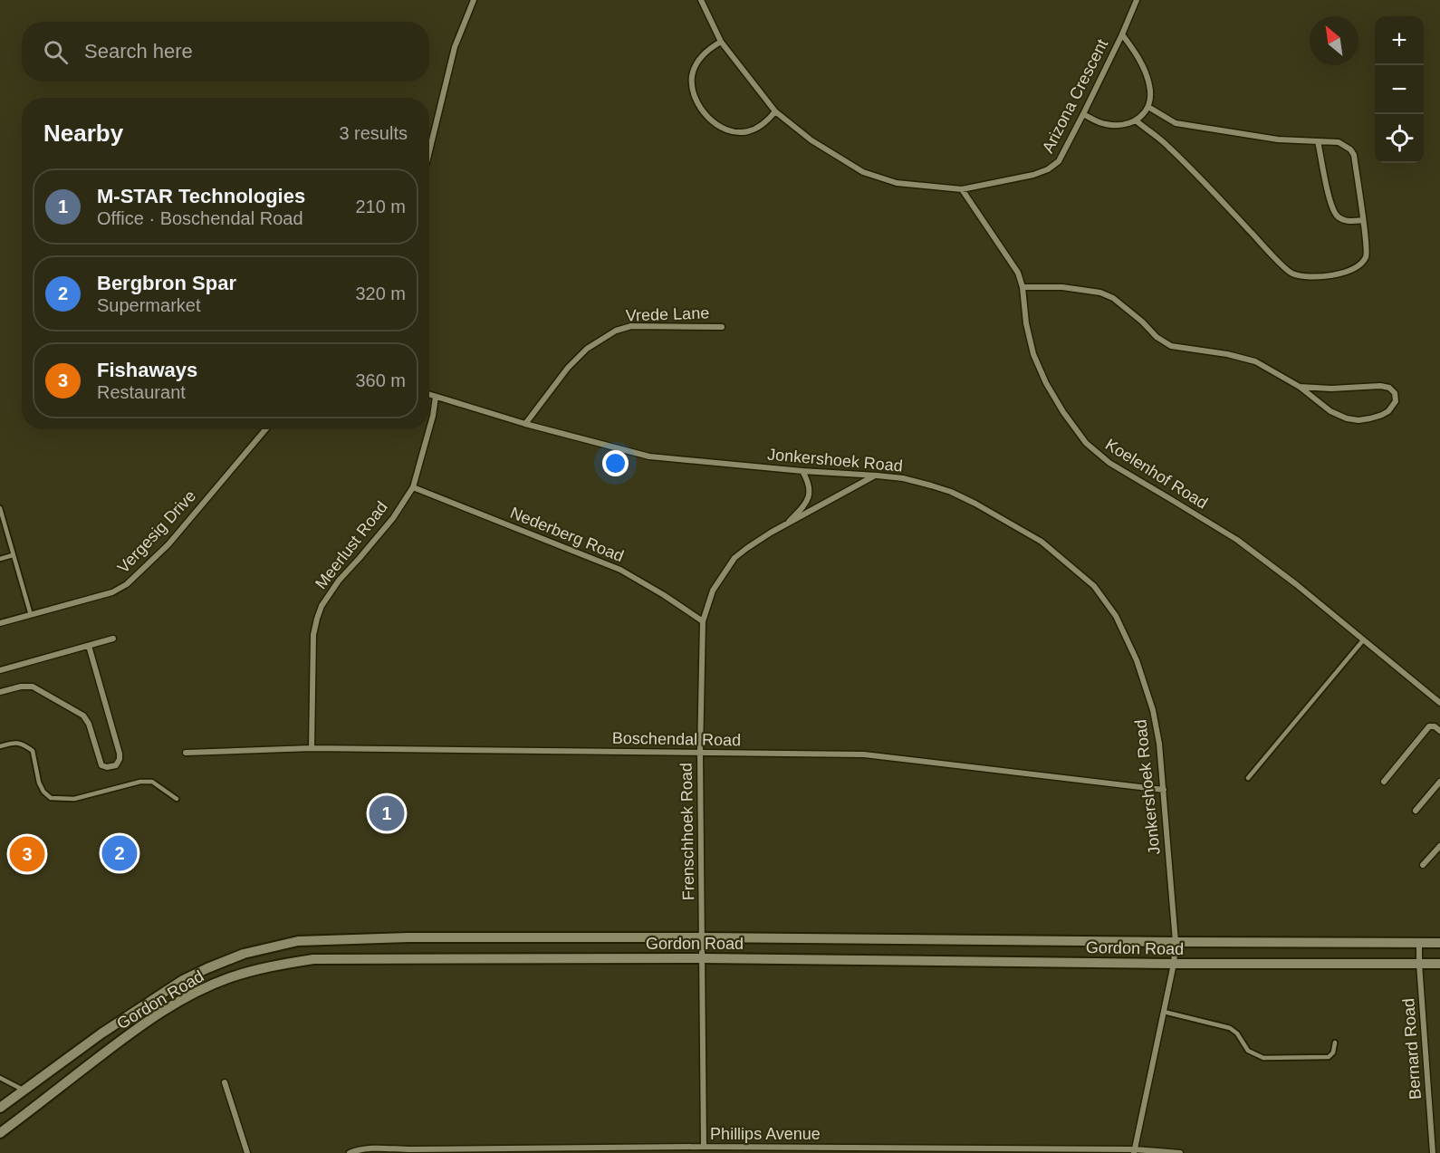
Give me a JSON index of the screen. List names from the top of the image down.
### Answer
{
  "streets": {
    "street": [
      "Arizona Crescent",
      "Vrede Lane",
      "Jonkershoek Road",
      "Koelenhof Road",
      "Vergesig Drive",
      "Nederberg Road",
      "Meerlust Road",
      "Boschendal Road",
      "Frenschhoek Road",
      "Gordon Road",
      "Bernard Road",
      "Phillips Avenue"
    ]
  },
  "crossings": [
    ["Arizona Crescent", "Koelenhof Road"],
    ["Vrede Lane", "Jonkershoek Road"],
    ["Jonkershoek Road", "Meerlust Road"],
    ["Jonkershoek Road", "Boschendal Road"],
    ["Jonkershoek Road", "Frenschhoek Road"],
    ["Jonkershoek Road", "Gordon Road"],
    ["Jonkershoek Road", "Phillips Avenue"],
    ["Nederberg Road", "Meerlust Road"],
    ["Nederberg Road", "Frenschhoek Road"],
    ["Meerlust Road", "Boschendal Road"],
    ["Boschendal Road", "Frenschhoek Road"],
    ["Frenschhoek Road", "Gordon Road"],
    ["Frenschhoek Road", "Phillips Avenue"],
    ["Gordon Road", "Bernard Road"]
  ],
  "north": "top left",
  "page": {
    "map_buttons": ["+", "−"],
    "search": "Search here",
    "heading": ["Nearby", "3 results"],
    "list": [
      {
        "mark": "1",
        "name": "M-STAR Technologies",
        "note": "Office · Boschendal Road",
        "value": "210 m"
      },
      {
        "mark": "2",
        "name": "Bergbron Spar",
        "note": "Supermarket",
        "value": "320 m"
      },
      {
        "mark": "3",
        "name": "Fishaways",
        "note": "Restaurant",
        "value": "360 m"
      }
    ],
    "pins": ["1", "2", "3"]
  }
}
